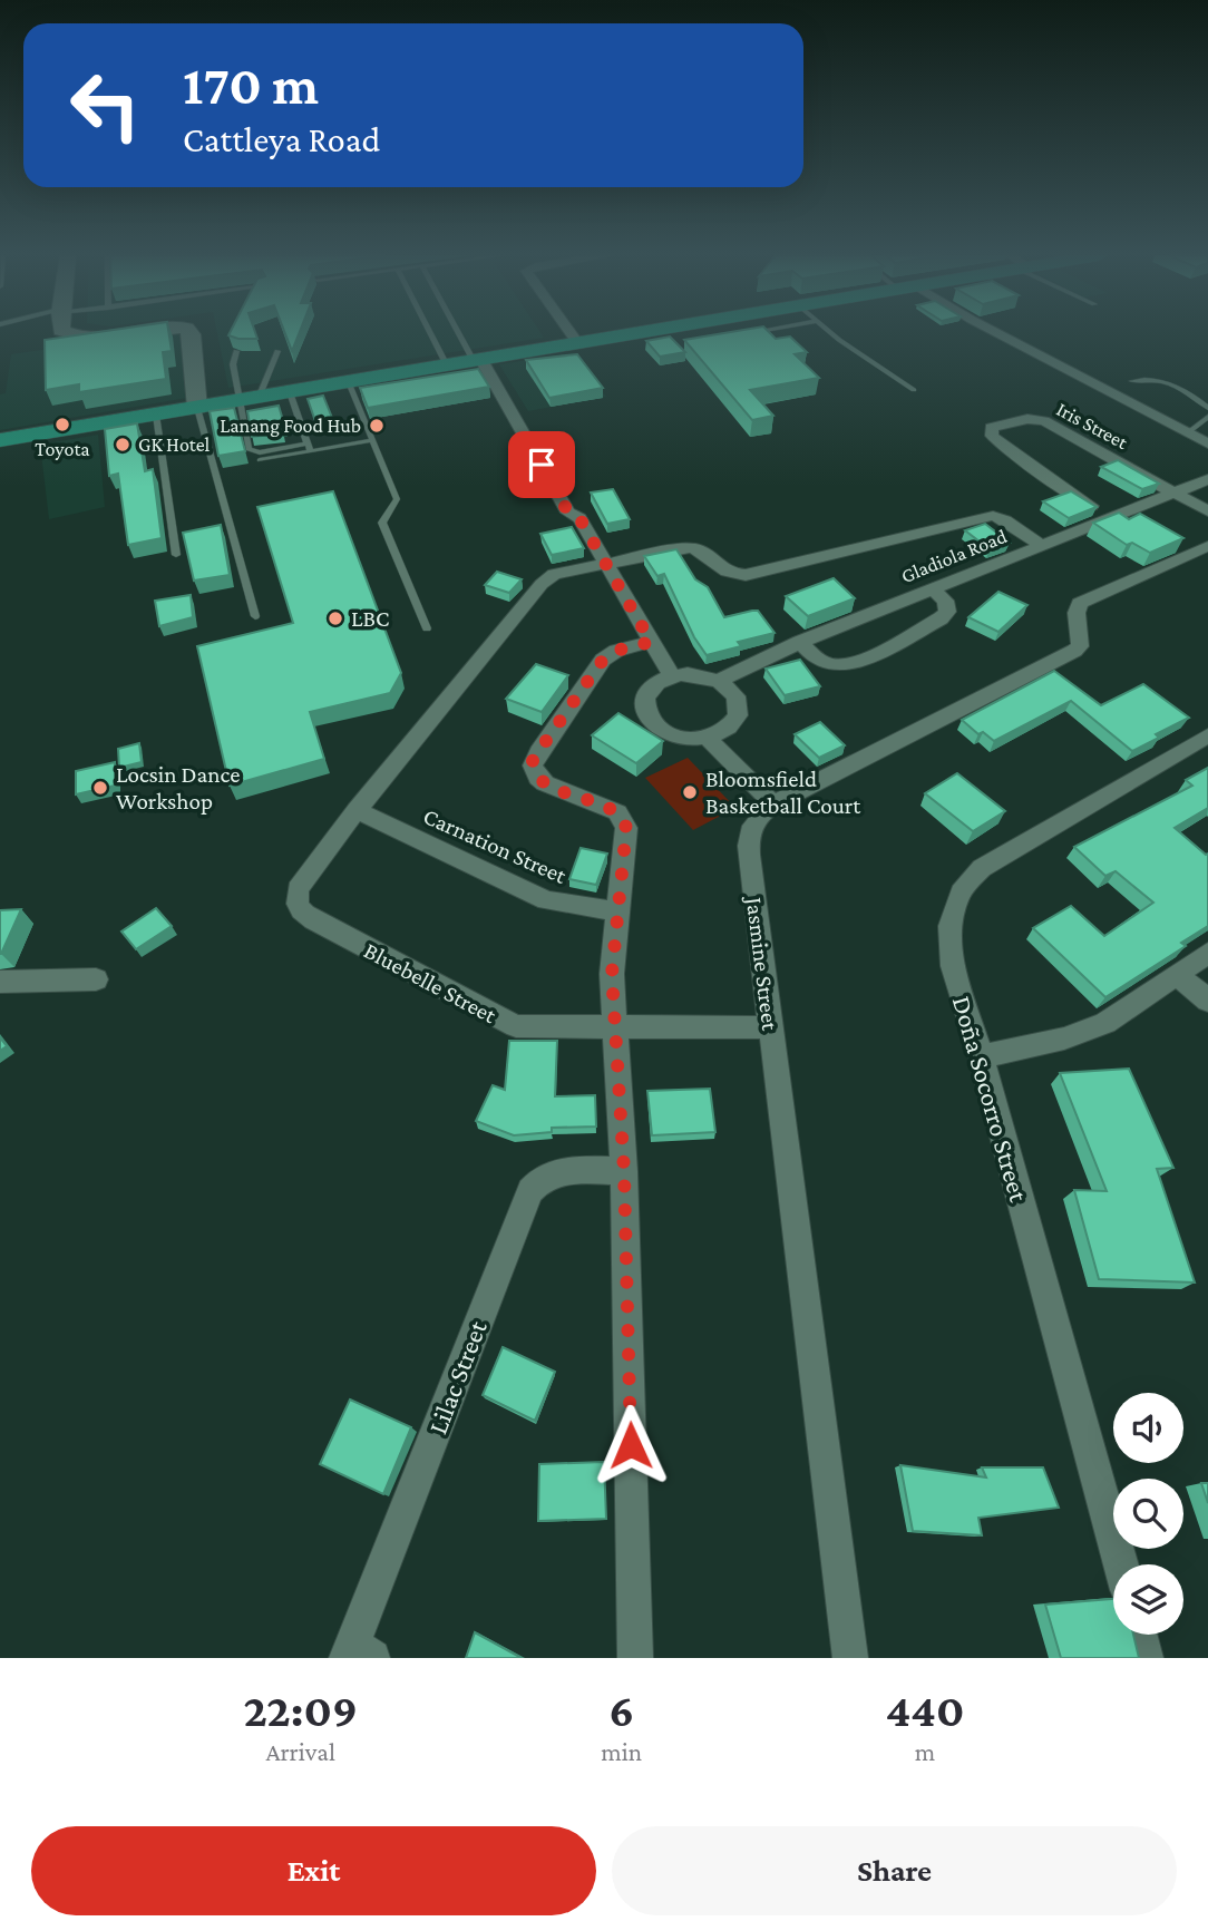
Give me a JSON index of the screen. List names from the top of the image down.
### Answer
{
  "streets": {
    "street": [
      "Iris Street",
      "Gladiola Road",
      "Carnation Street",
      "Jasmine Street",
      "Bluebelle Street",
      "Doña Socorro Street",
      "Lilac Street"
    ]
  },
  "crossings": [
    ["Iris Street", "Gladiola Road"],
    ["Carnation Street", "Bluebelle Street"],
    ["Jasmine Street", "Bluebelle Street"]
  ],
  "places": [
    "Toyota",
    "Lanang Food Hub",
    "GK Hotel",
    "LBC",
    "Locsin Dance Workshop",
    "Bloomsfield Basketball Court"
  ],
  "page": {
    "turn": ["170 m", "Cattleya Road"],
    "eta": [
      "22:09",
      "Arrival",
      "6",
      "min",
      "440",
      "m"
    ],
    "buttons": ["Exit", "Share"]
  }
}
